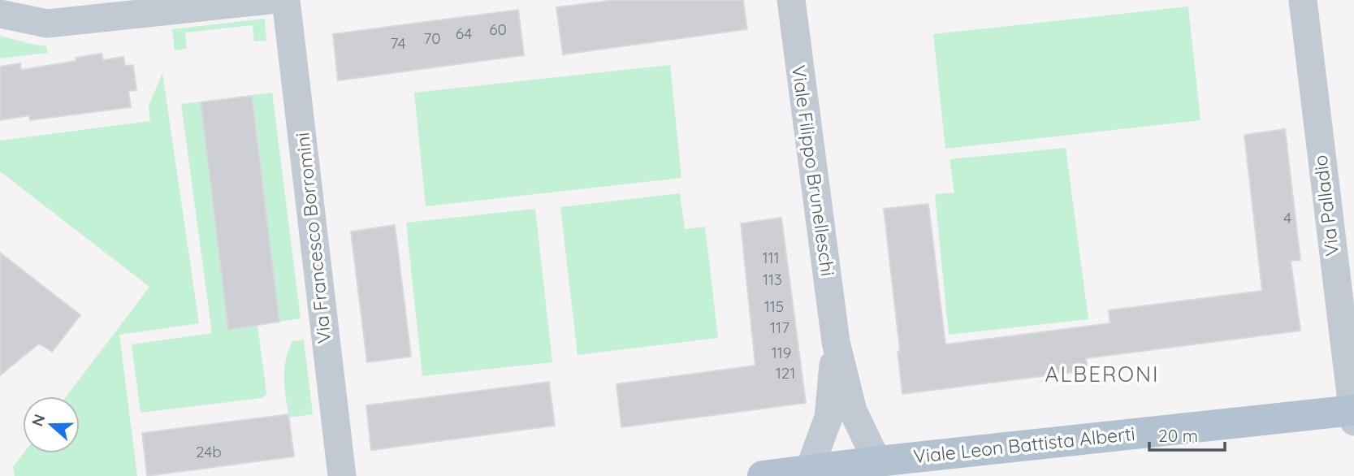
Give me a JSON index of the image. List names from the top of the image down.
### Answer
{
  "streets": {
    "main road": ["Viale Leon Battista Alberti"],
    "street": ["Viale Filippo Brunelleschi", "Via Palladio", "Via Francesco Borromini"]
  },
  "crossings": [
    ["Viale Filippo Brunelleschi", "Viale Leon Battista Alberti"],
    ["Via Palladio", "Viale Leon Battista Alberti"]
  ],
  "districts": ["ALBERONI"],
  "house_numbers": [
    "60",
    "64",
    "70",
    "74",
    "4",
    "111",
    "113",
    "115",
    "117",
    "119",
    "121",
    "24b"
  ],
  "scale_bar": "20 m",
  "north": "left"
}
